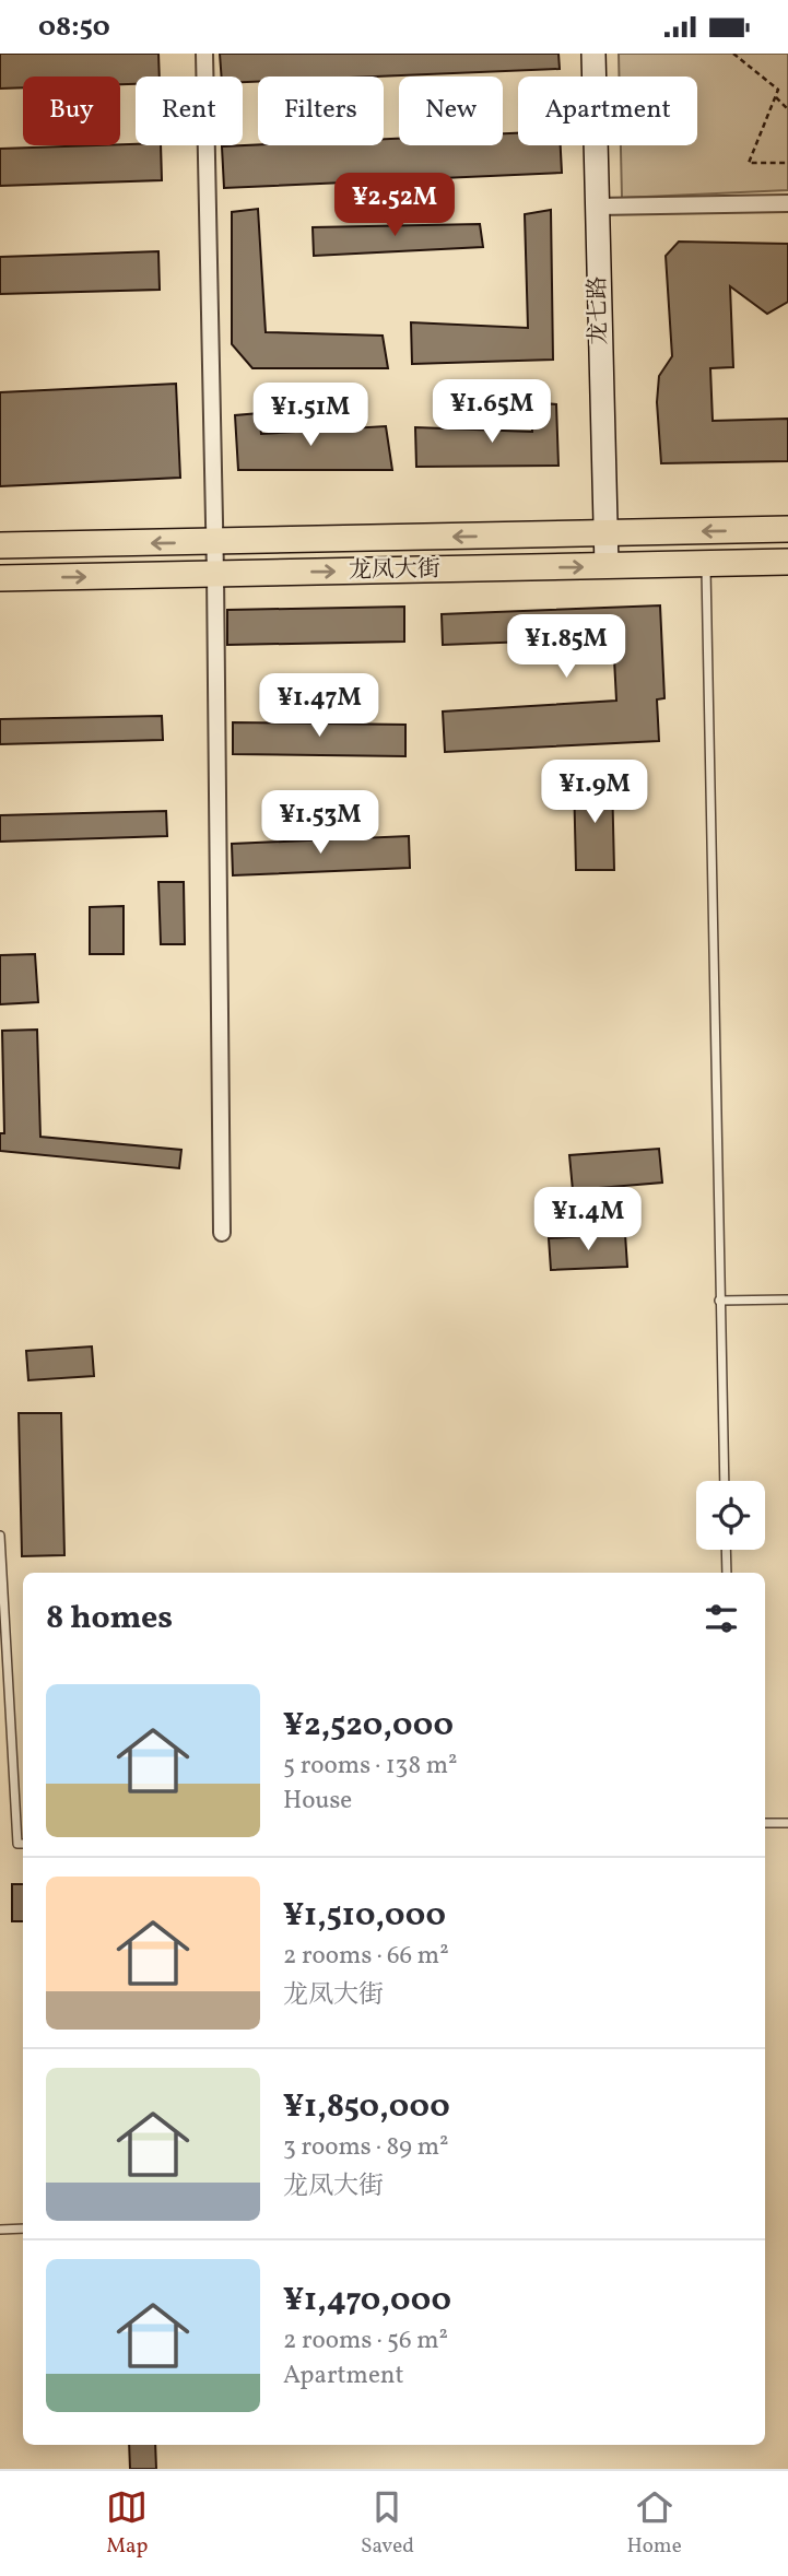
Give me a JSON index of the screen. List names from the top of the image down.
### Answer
{
  "streets": {
    "main road": ["龙凤大街"],
    "street": ["龙七路"]
  },
  "crossings": [
    ["龙七路", "龙凤大街"]
  ],
  "page": {
    "status": "08:50",
    "chip": [
      "Buy",
      "Rent",
      "Filters",
      "New",
      "Apartment"
    ],
    "price": [
      "¥2.52M",
      "¥1.65M",
      "¥1.51M",
      "¥1.85M",
      "¥1.47M",
      "¥1.9M",
      "¥1.53M",
      "¥1.4M"
    ],
    "heading": "8 homes",
    "list": [
      {
        "name": "¥2,520,000",
        "note": "5 rooms · 138 m² · House"
      },
      {
        "name": "¥1,510,000",
        "note": "2 rooms · 66 m² · 龙凤大街"
      },
      {
        "name": "¥1,850,000",
        "note": "3 rooms · 89 m² · 龙凤大街"
      },
      {
        "name": "¥1,470,000",
        "note": "2 rooms · 56 m² · Apartment"
      }
    ],
    "tabs": ["Map", "Saved", "Home"]
  }
}
